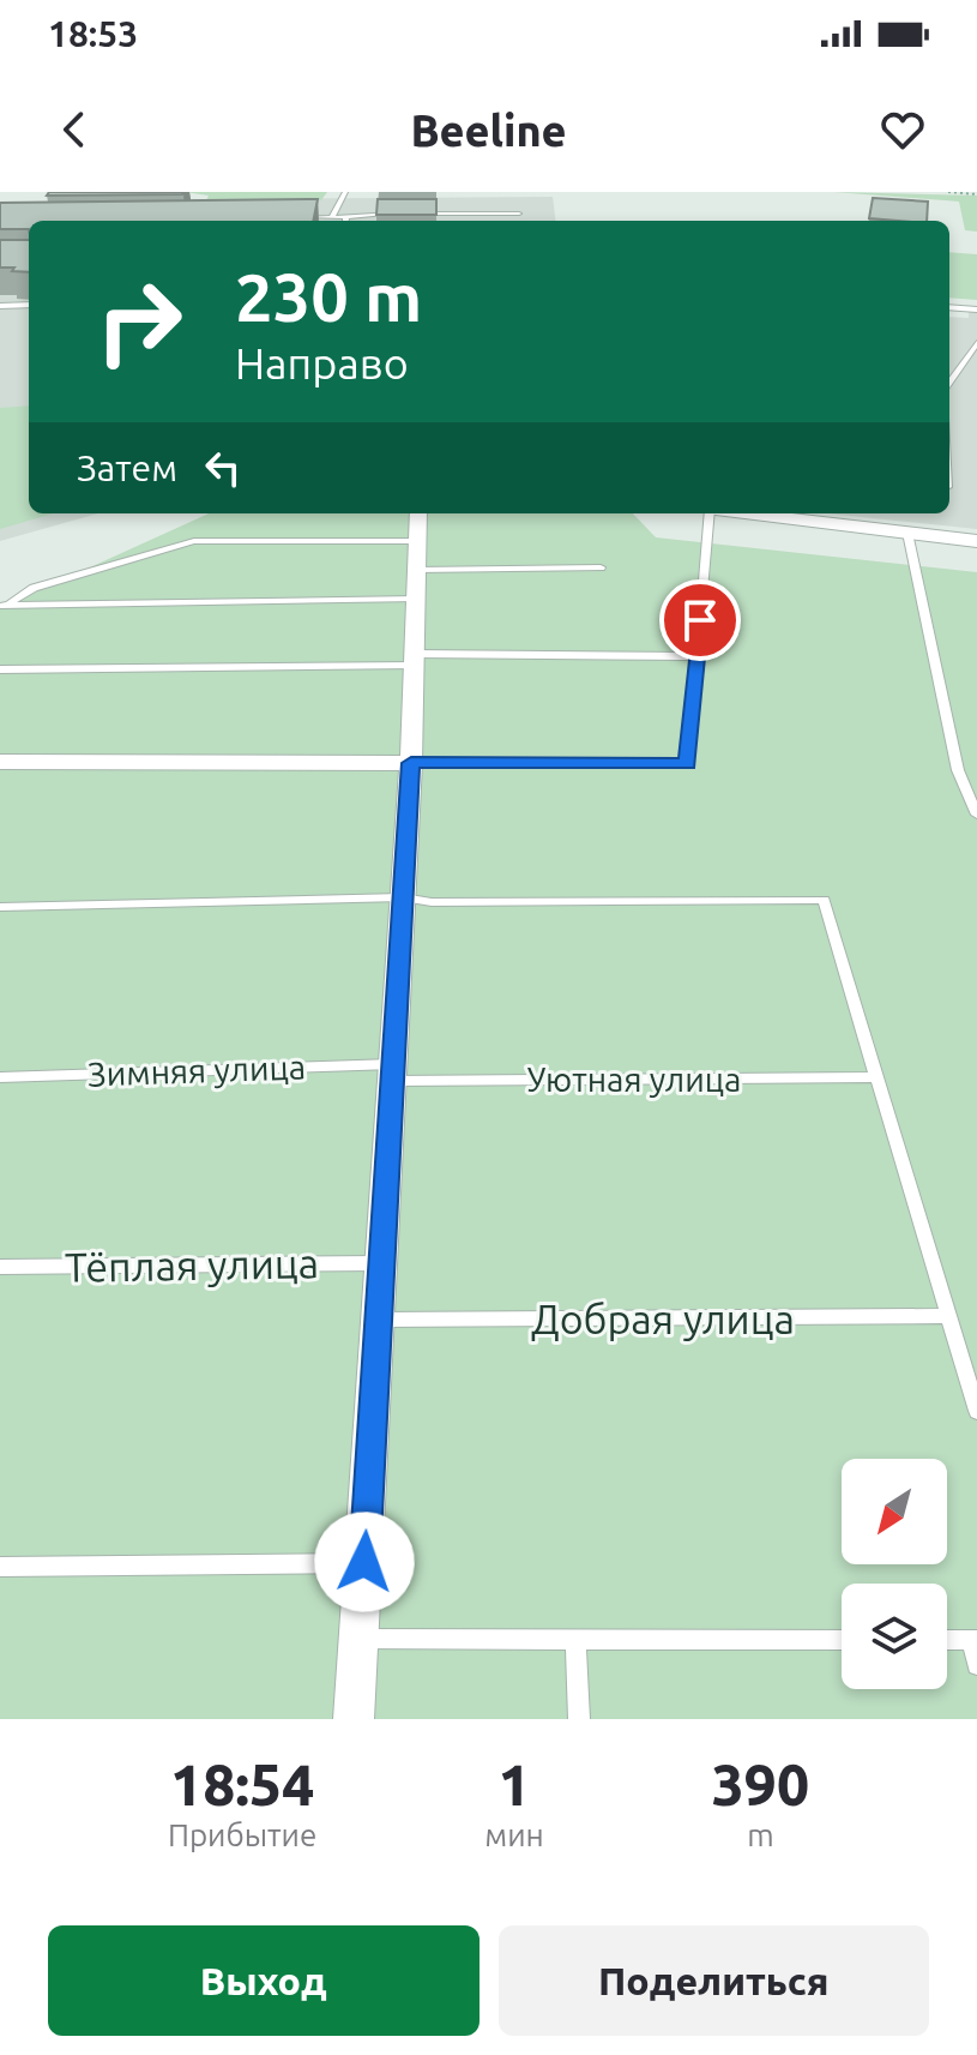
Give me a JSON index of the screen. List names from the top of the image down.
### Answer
{
  "streets": {
    "lane": [
      "Зимняя улица",
      "Уютная улица",
      "Тёплая улица",
      "Добрая улица"
    ]
  },
  "crossings": [
    ["Зимняя улица", "Уютная улица"]
  ],
  "north": "bottom left",
  "page": {
    "status": "18:53",
    "header": "Beeline",
    "turn": ["230 m", "Направо"],
    "then": "Затем",
    "eta": [
      "18:54",
      "Прибытие",
      "1",
      "мин",
      "390",
      "m"
    ],
    "buttons": ["Выход", "Поделиться"]
  }
}
